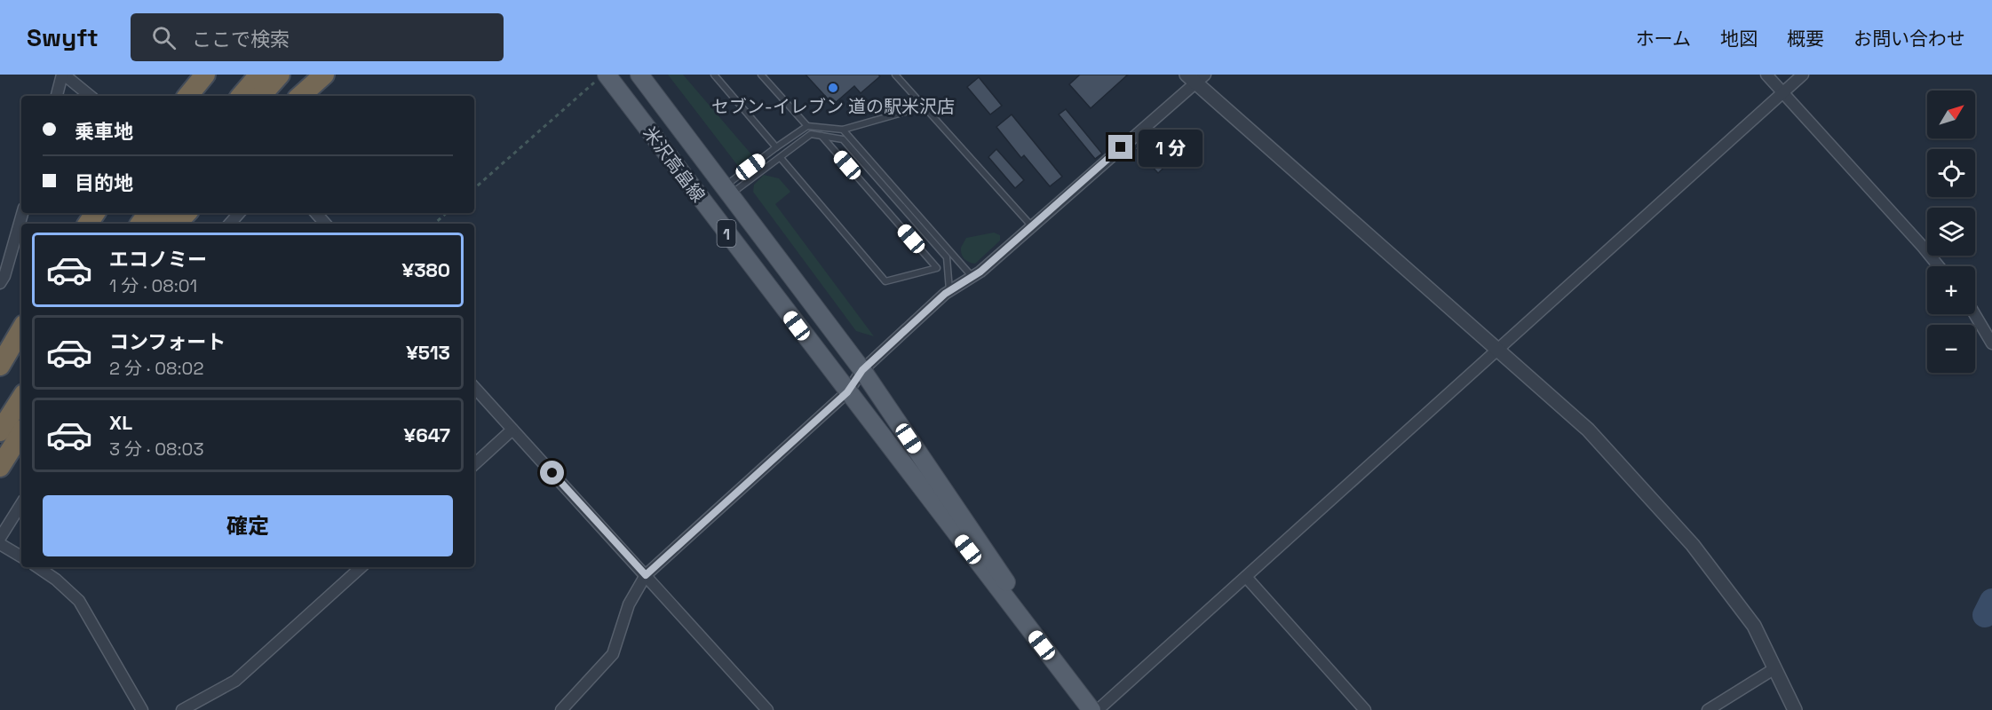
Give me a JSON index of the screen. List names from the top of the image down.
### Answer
{
  "streets": {
    "main road": ["米沢高畠線", "1"]
  },
  "places": ["セブン-イレブン 道の駅米沢店"],
  "north": "top right",
  "page": {
    "header": "Swyft",
    "search": "ここで検索",
    "nav": [
      "ホーム",
      "地図",
      "概要",
      "お問い合わせ"
    ],
    "map_buttons": ["+", "−"],
    "banner": ["乗車地", "目的地"],
    "bubble": "1 分",
    "list": [
      {
        "name": "エコノミー",
        "note": "1 分 · 08:01",
        "value": "¥380"
      },
      {
        "name": "コンフォート",
        "note": "2 分 · 08:02",
        "value": "¥513"
      },
      {
        "name": "XL",
        "note": "3 分 · 08:03",
        "value": "¥647"
      }
    ],
    "buttons": "確定"
  }
}
